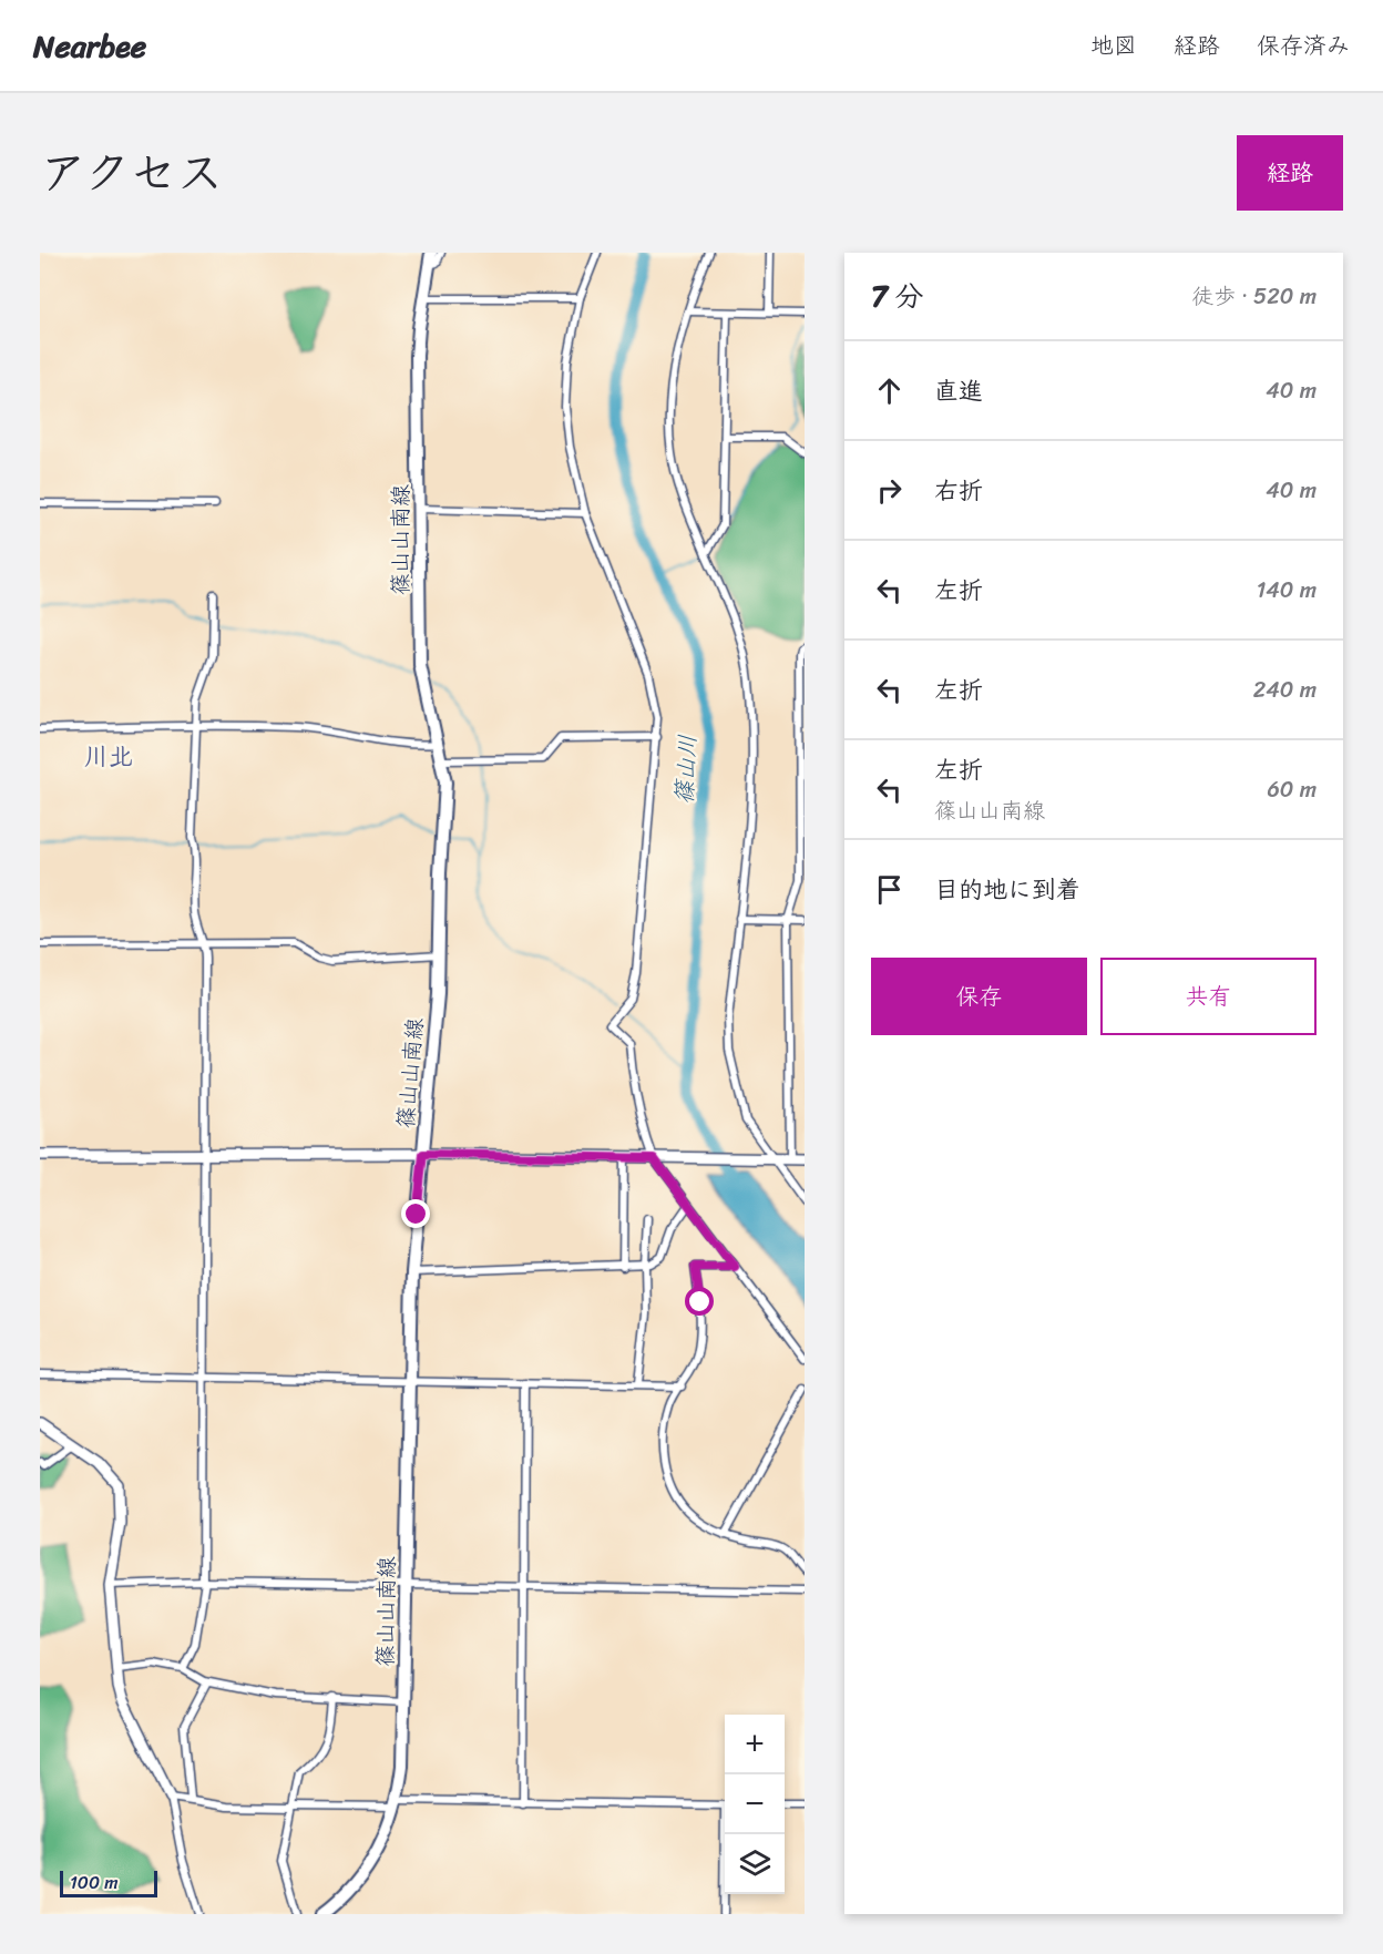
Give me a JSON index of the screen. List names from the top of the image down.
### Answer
{
  "streets": {
    "main road": ["篠山山南線"]
  },
  "districts": ["川北"],
  "water": ["篠山川"],
  "scale_bar": "100 m",
  "page": {
    "header": "Nearbee",
    "nav": ["地図", "経路", "保存済み"],
    "title": "アクセス",
    "buttons": [
      "経路",
      ["保存", "共有"]
    ],
    "heading": ["7 分", "徒歩 · 520 m"],
    "list": [
      ["直進", "40 m"],
      ["右折", "40 m"],
      ["左折", "140 m"],
      ["左折", "240 m"],
      ["左折", "篠山山南線", "60 m"],
      "目的地に到着"
    ],
    "map_buttons": ["+", "−"],
    "scale": "100 m"
  }
}
